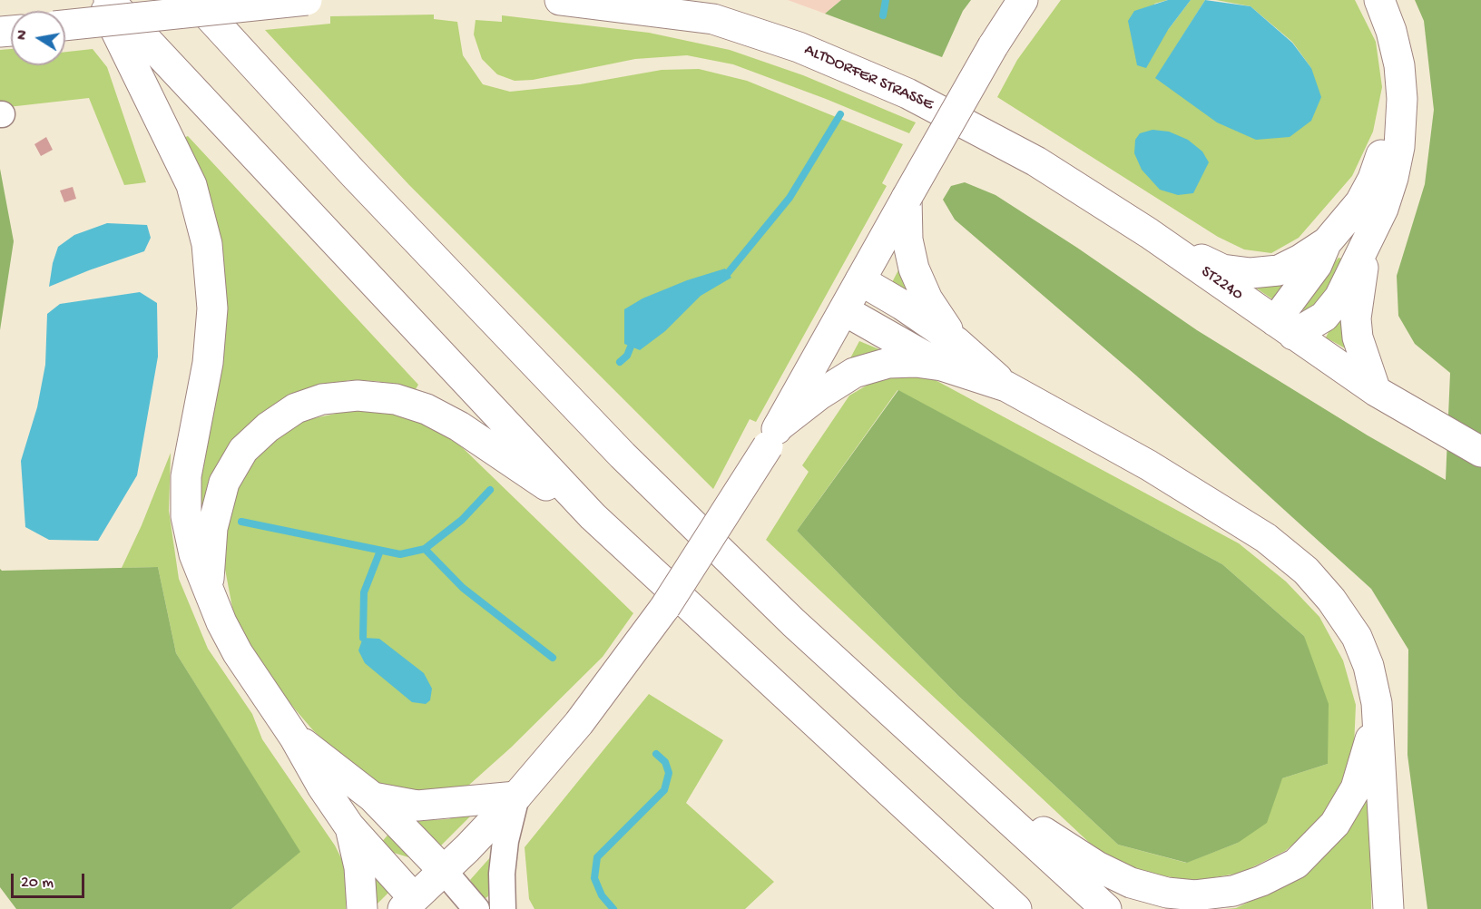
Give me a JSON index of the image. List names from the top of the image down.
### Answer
{
  "streets": {
    "main road": ["ALTDORFER STRASSE", "ST2240"]
  },
  "crossings": [
    ["ALTDORFER STRASSE", "ST2240"]
  ],
  "scale_bar": "20 m",
  "north": "left"
}
